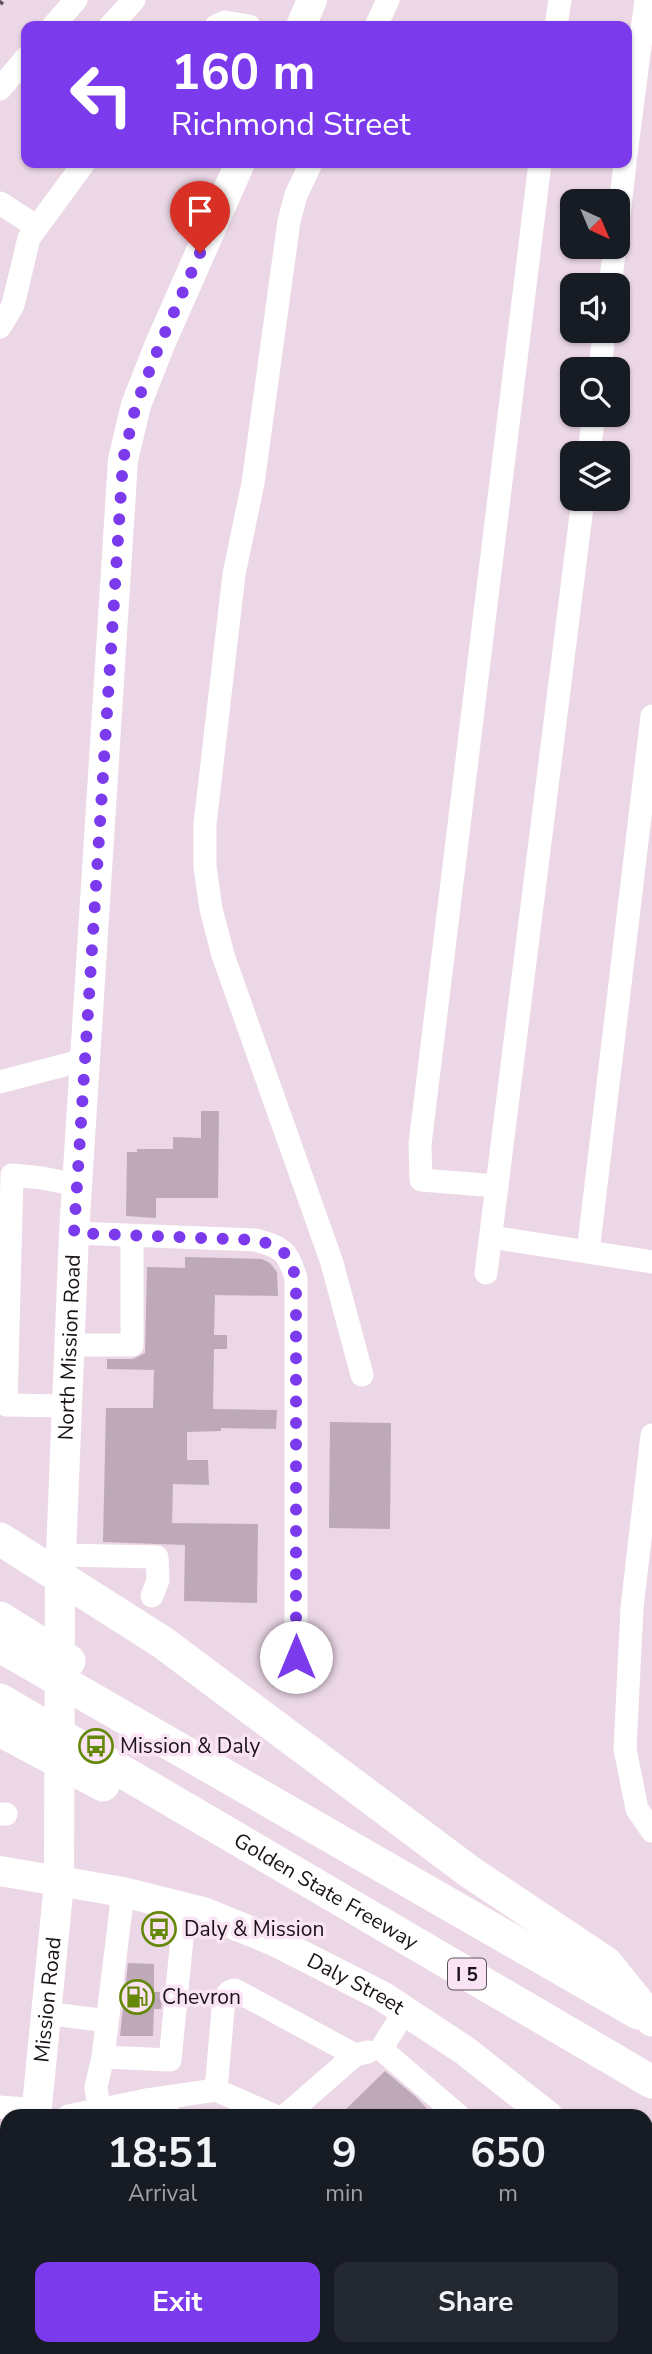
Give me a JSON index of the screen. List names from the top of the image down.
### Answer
{
  "streets": {
    "highway": ["Golden State Freeway", "I 5"],
    "main road": ["North Mission Road", "Daly Street", "Mission Road"]
  },
  "crossings": [
    ["North Mission Road", "Daly Street"],
    ["North Mission Road", "Mission Road"],
    ["Daly Street", "Mission Road"]
  ],
  "places": {
    "bus stop": ["Mission & Daly", "Daly & Mission"],
    "fuel station": ["Chevron"]
  },
  "north": "bottom right",
  "page": {
    "turn": ["160 m", "Richmond Street"],
    "eta": [
      "18:51",
      "Arrival",
      "9",
      "min",
      "650",
      "m"
    ],
    "buttons": ["Exit", "Share"]
  }
}
